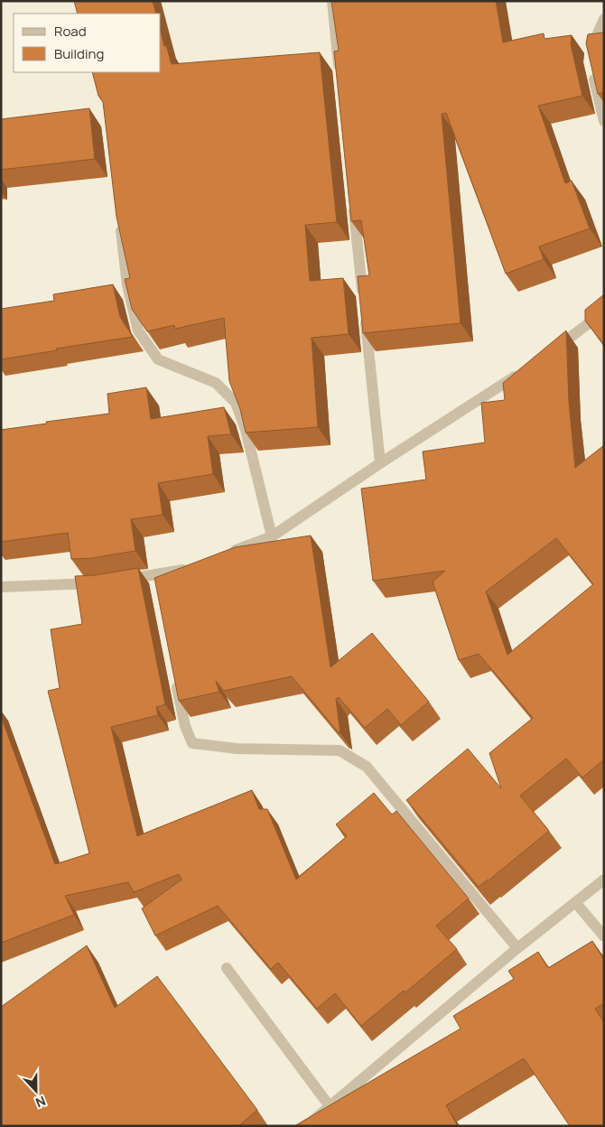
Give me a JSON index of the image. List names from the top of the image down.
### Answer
{
  "legend": ["Road", "Building"],
  "north": "bottom"
}
